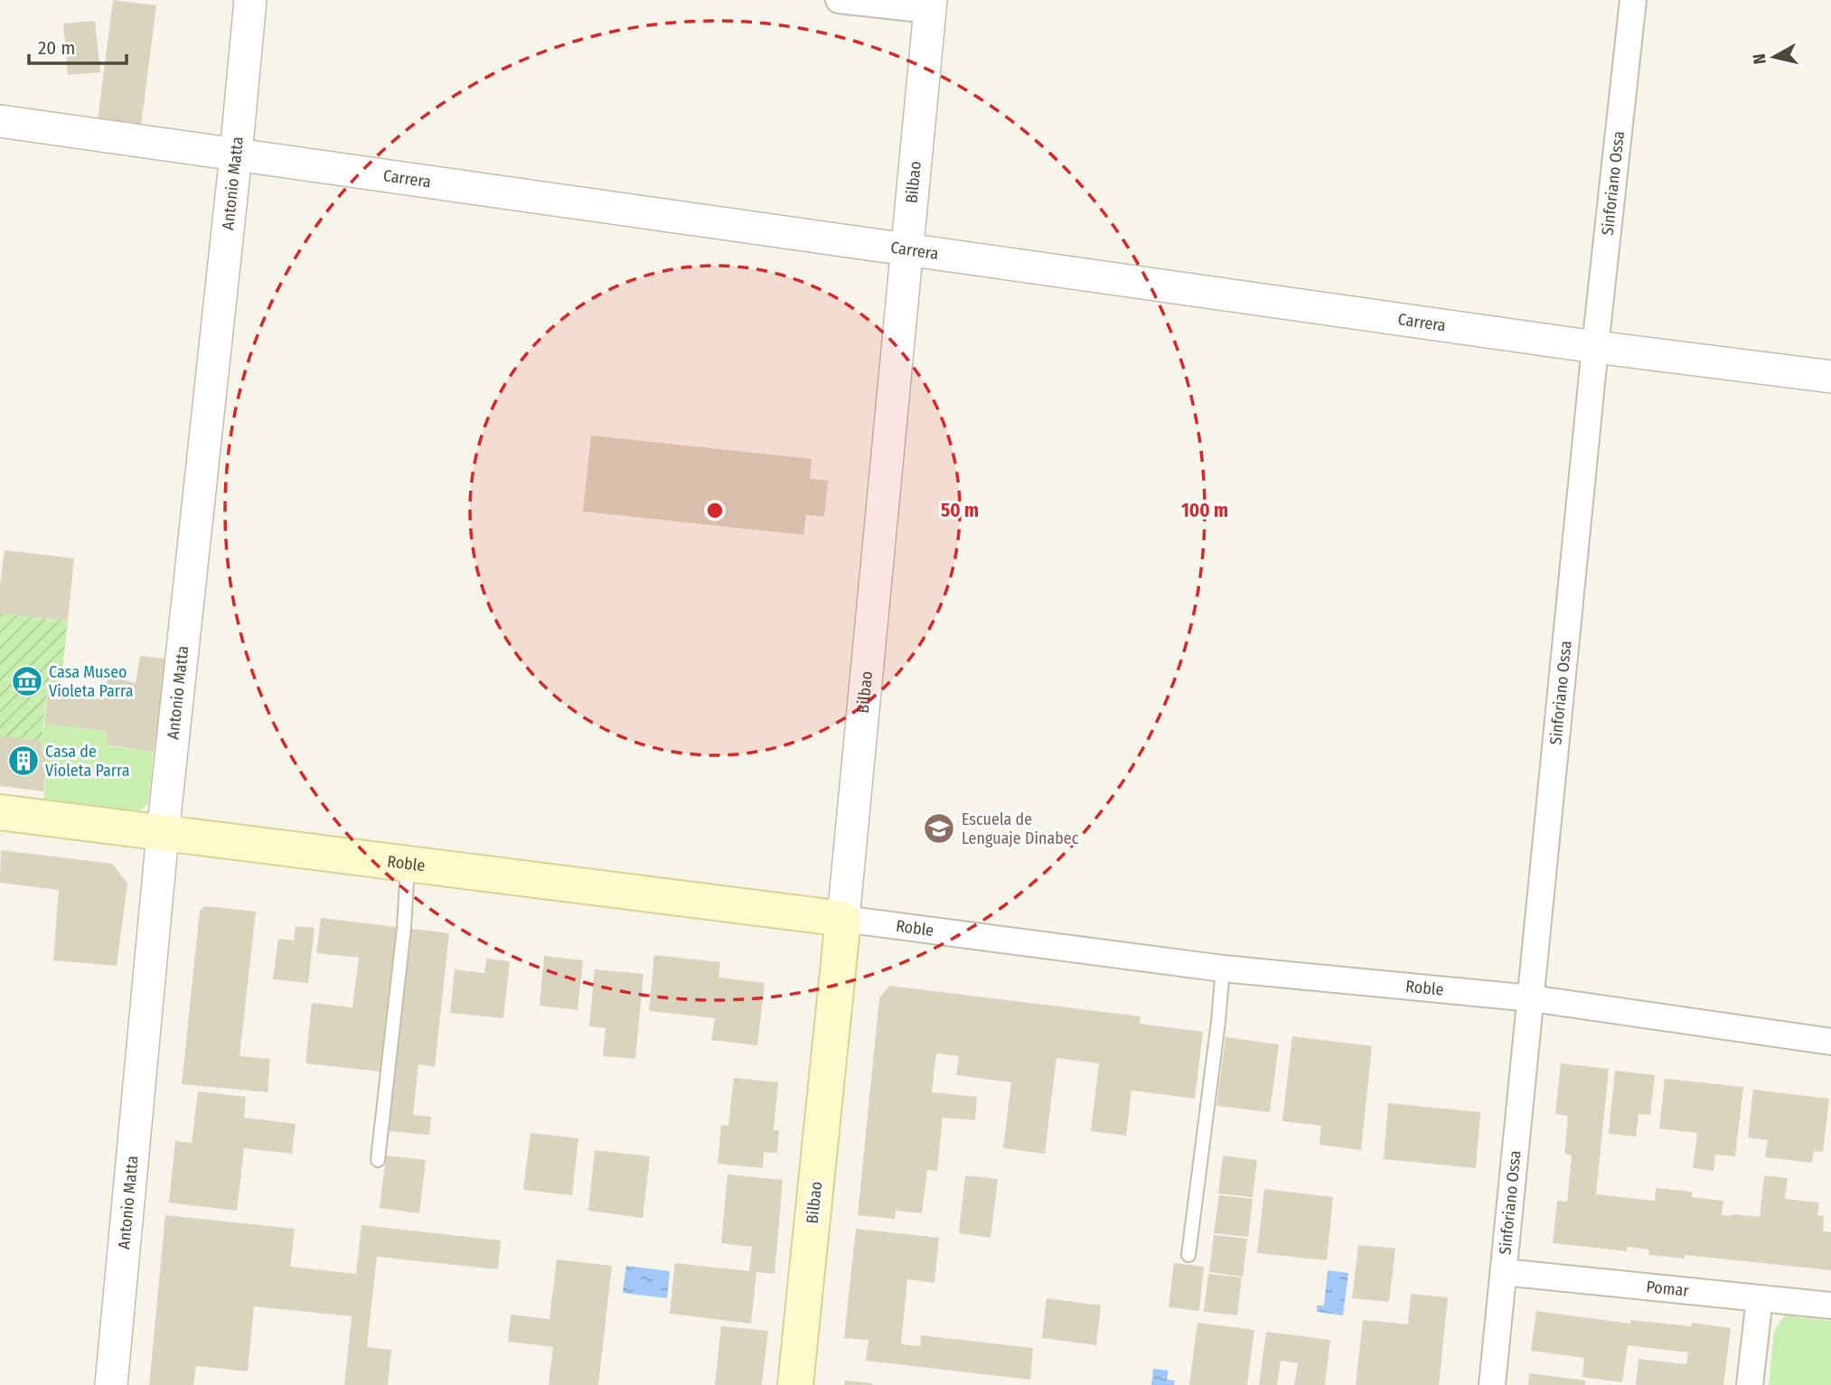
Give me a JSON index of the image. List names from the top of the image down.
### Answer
{
  "streets": {
    "main road": ["Bilbao", "Roble"],
    "street": [
      "Carrera",
      "Antonio Matta",
      "Sinforiano Ossa",
      "Pomar"
    ]
  },
  "crossings": [
    ["Carrera", "Antonio Matta"],
    ["Carrera", "Bilbao"],
    ["Carrera", "Sinforiano Ossa"],
    ["Antonio Matta", "Roble"],
    ["Bilbao", "Roble"],
    ["Sinforiano Ossa", "Roble"],
    ["Sinforiano Ossa", "Pomar"]
  ],
  "places": {
    "museum": ["Casa Museo Violeta Parra"],
    "building": ["Casa de Violeta Parra"],
    "school or university": ["Escuela de Lenguaje Dinabec"]
  },
  "scale_bar": "20 m",
  "north": "left",
  "rings": ["50 m", "100 m"]
}
